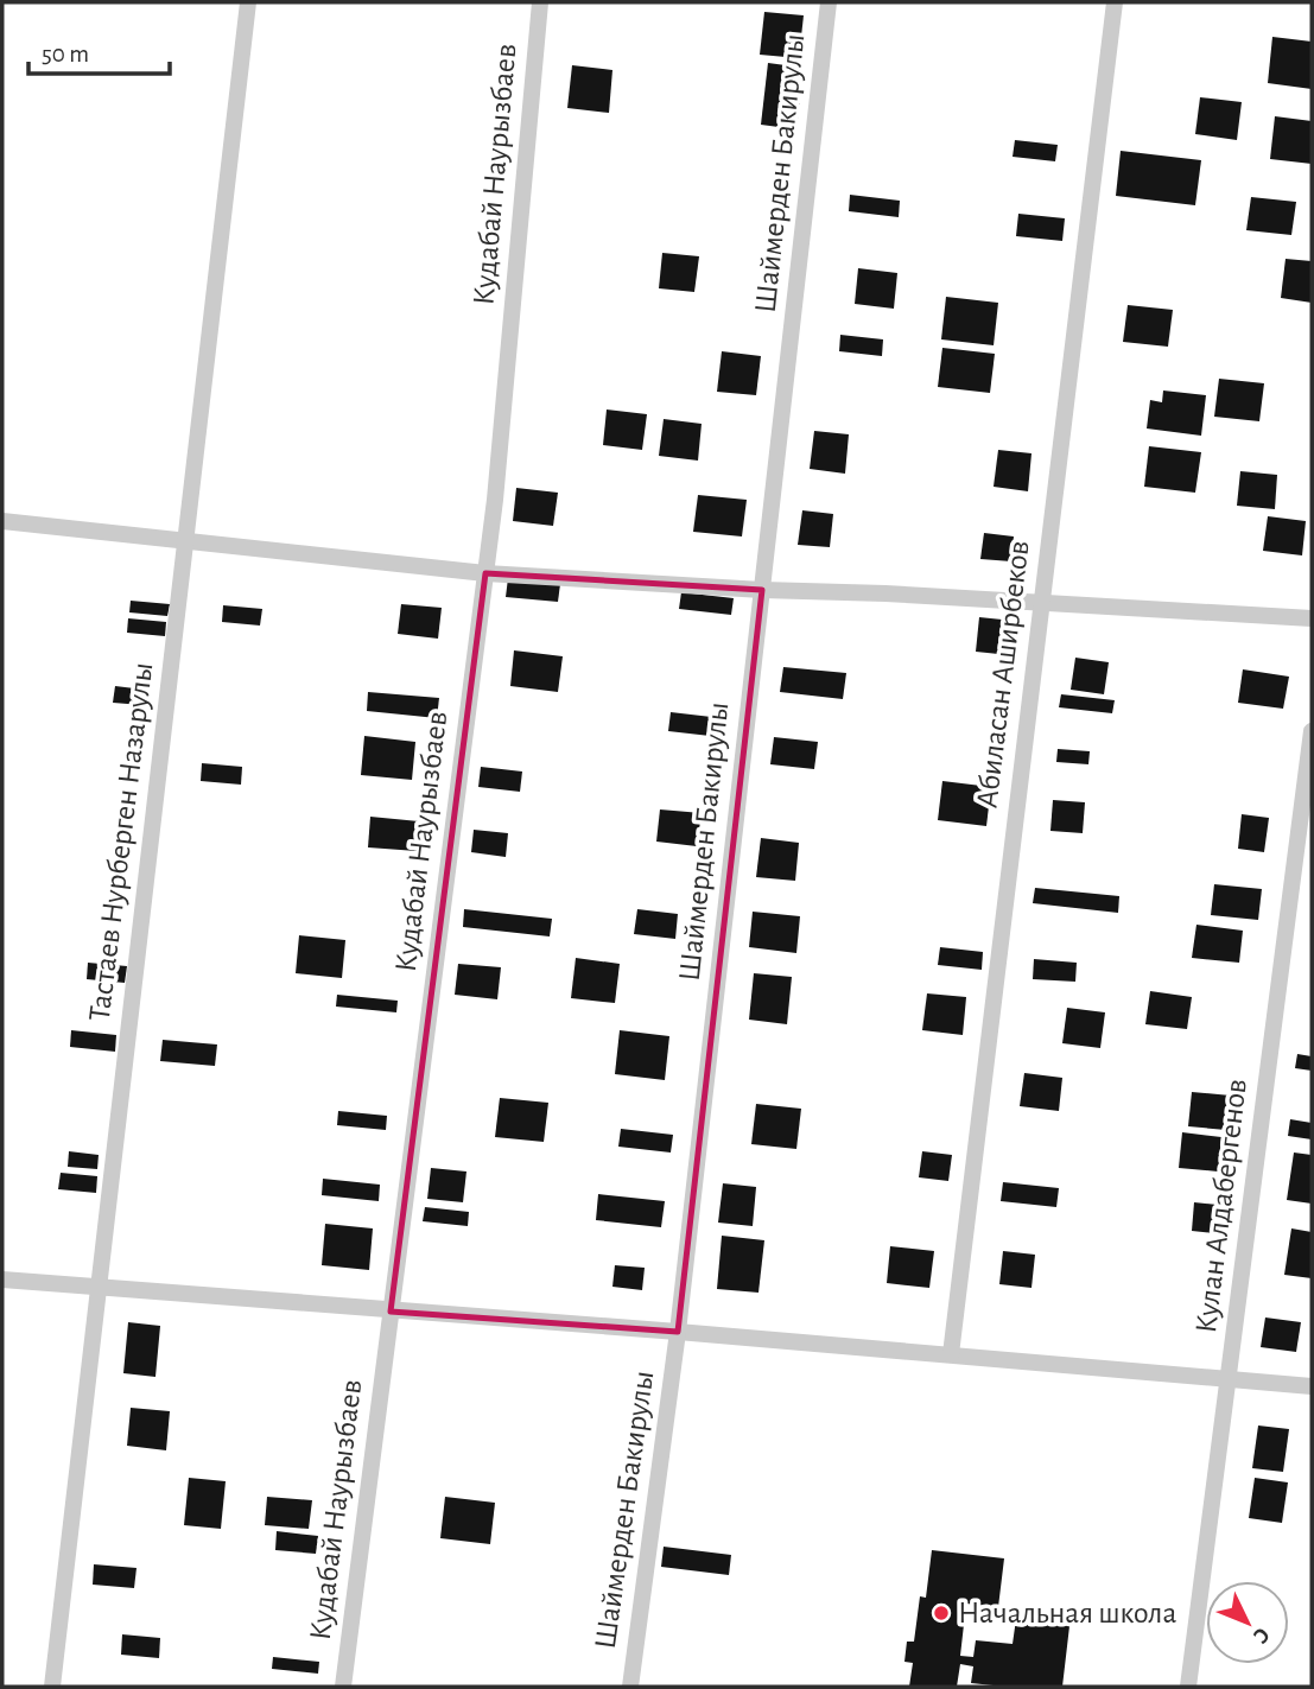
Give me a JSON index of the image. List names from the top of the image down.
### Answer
{
  "streets": {
    "street": [
      "Шаймерден Бакирулы",
      "Кудабай Наурызбаев",
      "Абиласан Аширбеков",
      "Тастаев Нурберген Назарулы",
      "Кулан Алдабергенов"
    ]
  },
  "places": ["Начальная школа"],
  "scale_bar": "50 m",
  "north": "bottom right"
}
